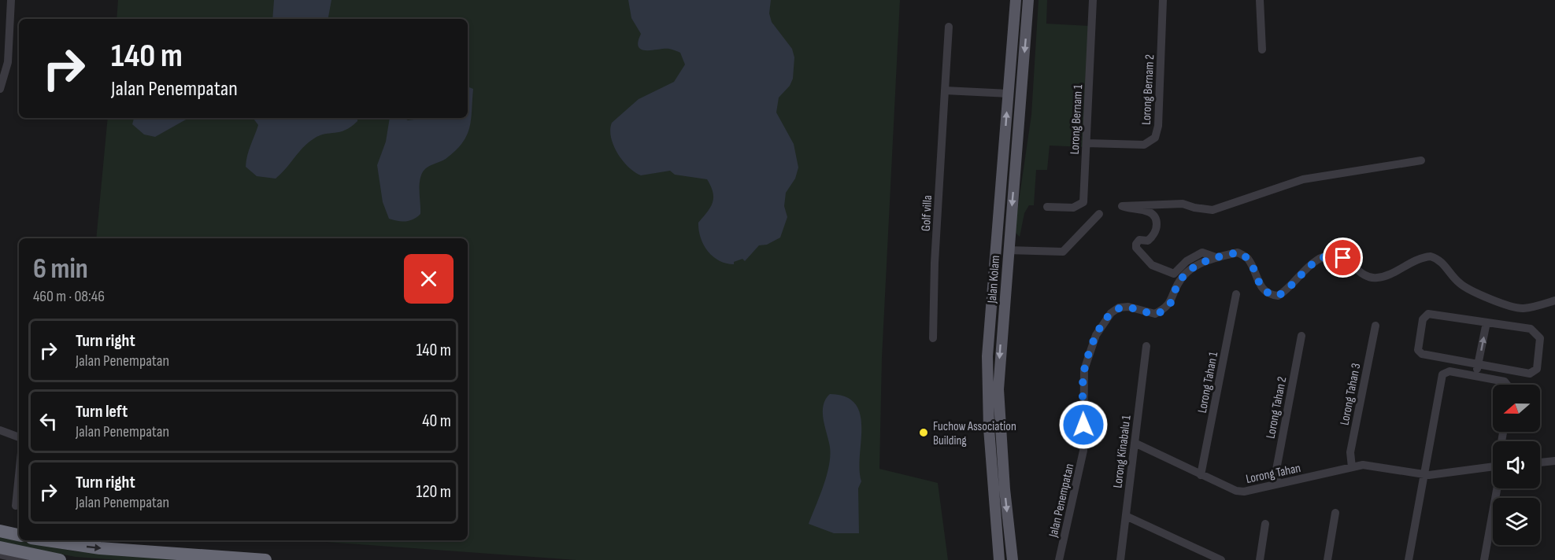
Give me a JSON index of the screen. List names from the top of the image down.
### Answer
{
  "streets": {
    "main road": ["Jalan Kolam"],
    "street": [
      "Lorong Bernam 2",
      "Lorong Bernam 1",
      "Golf villa",
      "Lorong Tahan 1",
      "Lorong Tahan 3",
      "Lorong Tahan 2",
      "Lorong Kinabalu 1",
      "Lorong Tahan",
      "Jalan Penempatan"
    ]
  },
  "crossings": [
    ["Lorong Bernam 2", "Lorong Bernam 1"],
    ["Lorong Tahan 1", "Lorong Tahan"],
    ["Lorong Tahan 3", "Lorong Tahan"],
    ["Lorong Tahan 2", "Lorong Tahan"],
    ["Lorong Kinabalu 1", "Lorong Tahan"]
  ],
  "places": ["Fuchow Association Building"],
  "north": "left",
  "page": {
    "turn": ["140 m", "Jalan Penempatan"],
    "heading": ["6 min", "460 m · 08:46"],
    "list": [
      {
        "name": "Turn right",
        "note": "Jalan Penempatan",
        "value": "140 m"
      },
      {
        "name": "Turn left",
        "note": "Jalan Penempatan",
        "value": "40 m"
      },
      {
        "name": "Turn right",
        "note": "Jalan Penempatan",
        "value": "120 m"
      }
    ]
  }
}
